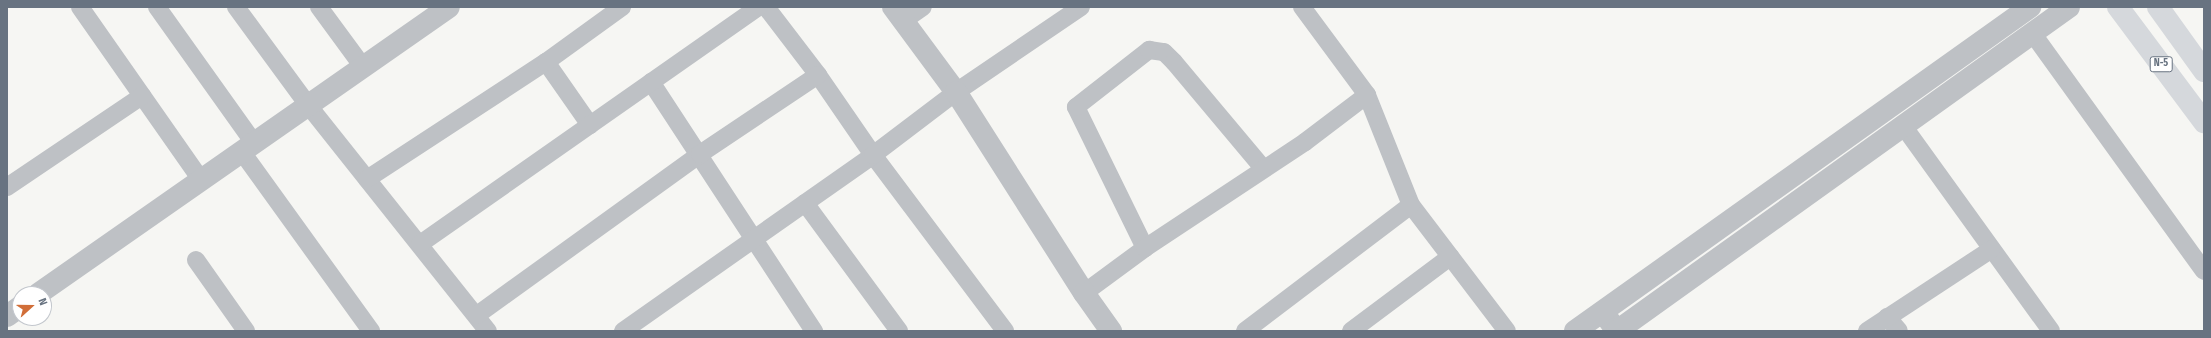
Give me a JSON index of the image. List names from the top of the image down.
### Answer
{
  "streets": {
    "highway": ["N-5"]
  },
  "north": "right"
}
